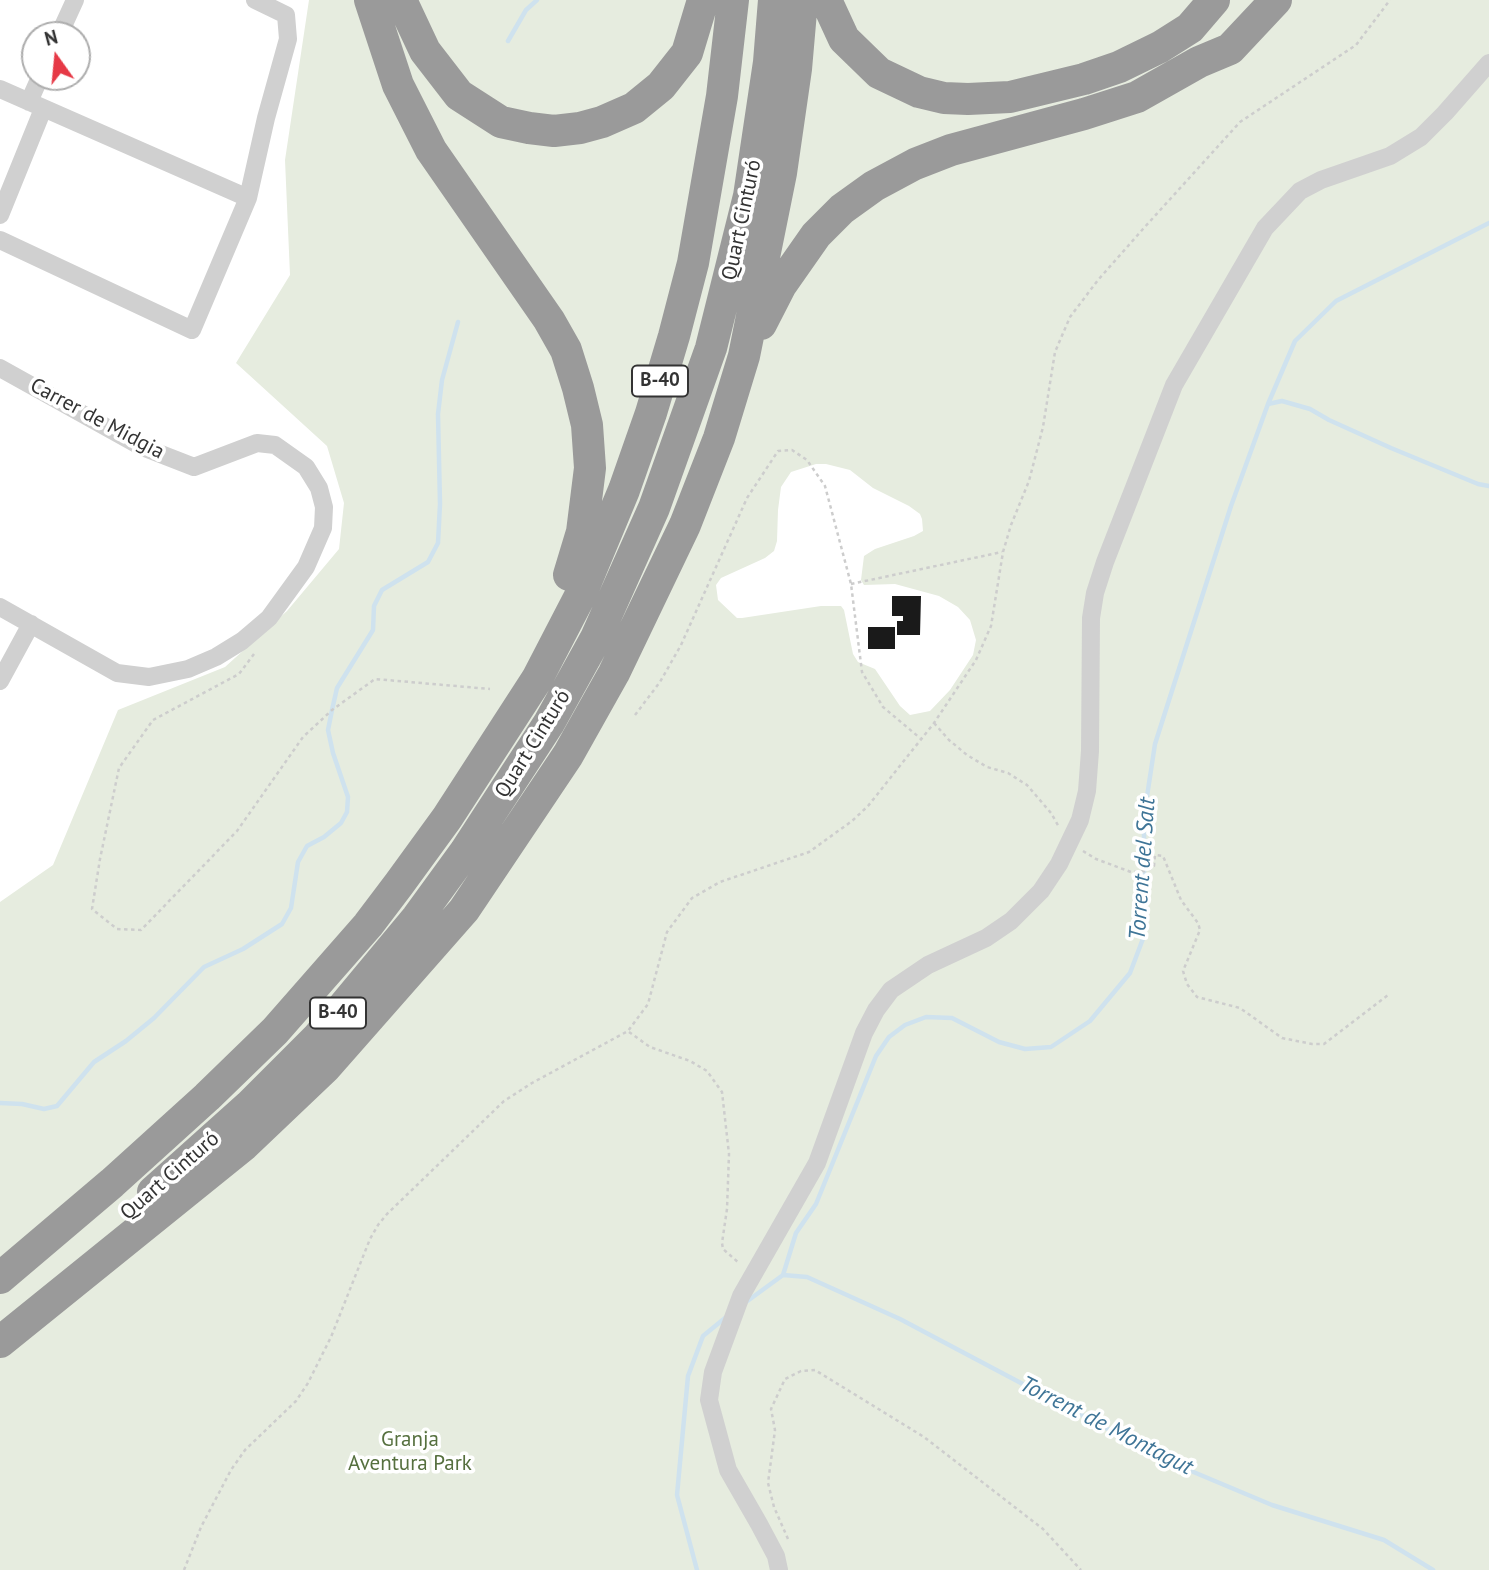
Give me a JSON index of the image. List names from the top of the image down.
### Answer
{
  "streets": {
    "highway": ["Quart Cinturó", "B-40"],
    "street": ["Carrer de Midgia"]
  },
  "water": ["Torrent del Salt", "Torrent de Montagut"],
  "parks": ["Granja Aventura Park"],
  "north": "top"
}
